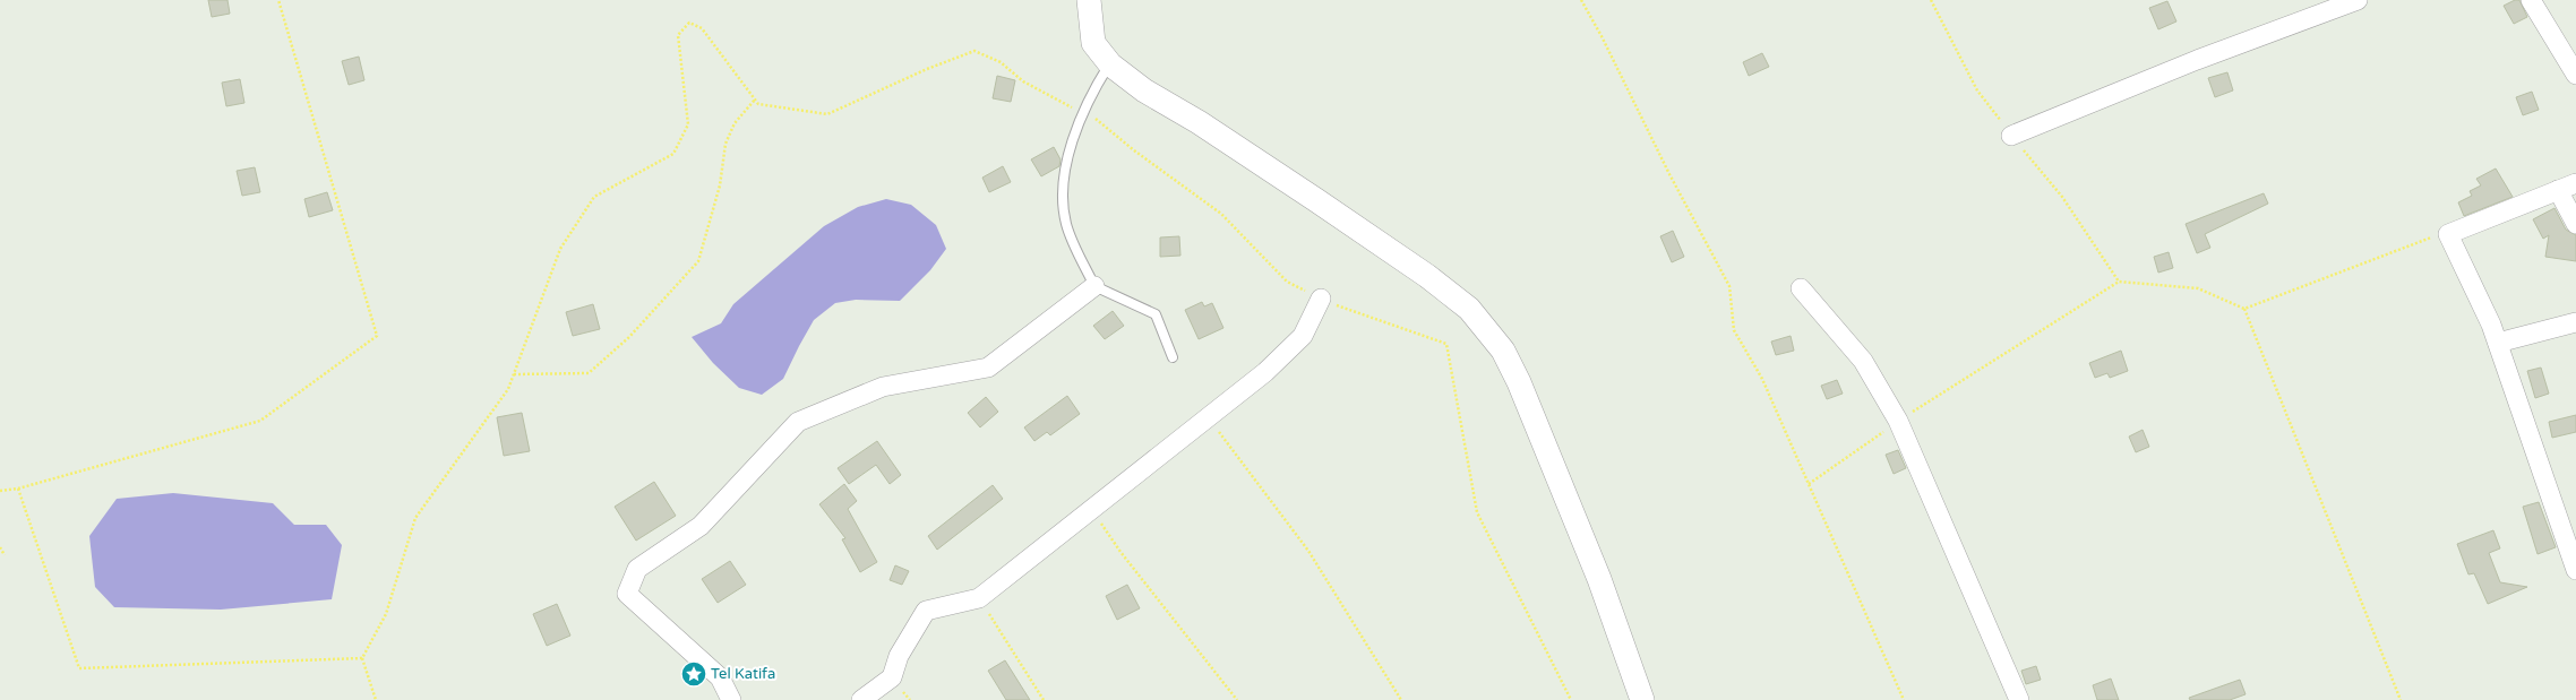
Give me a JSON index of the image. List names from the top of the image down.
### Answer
{
  "places": {
    "place": ["Tel Katifa"]
  }
}
